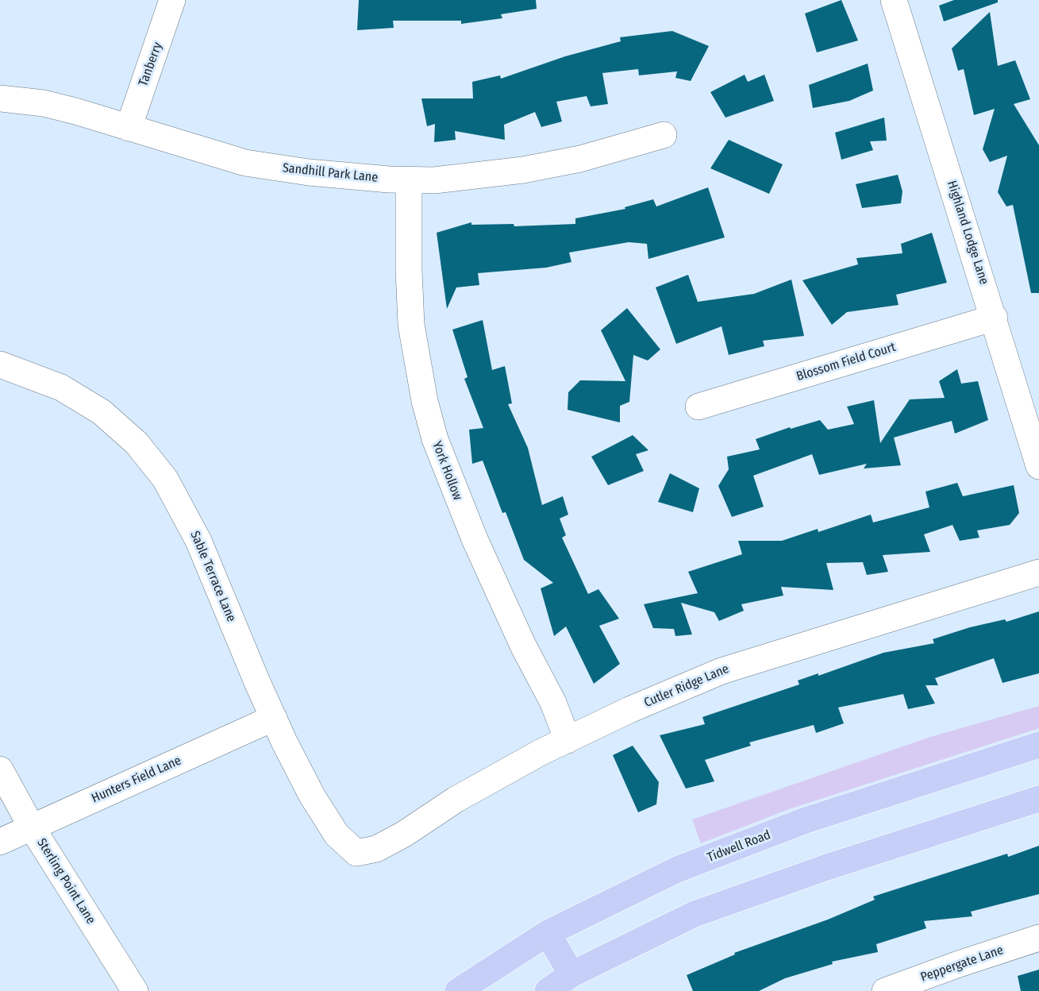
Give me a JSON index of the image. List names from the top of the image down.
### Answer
{
  "streets": {
    "main road": ["Tidwell Road"],
    "street": [
      "Tanberry",
      "Sandhill Park Lane",
      "Highland Lodge Lane",
      "Blossom Field Court",
      "York Hollow",
      "Sable Terrace Lane",
      "Cutler Ridge Lane",
      "Hunters Field Lane",
      "Sterling Point Lane",
      "Peppergate Lane"
    ]
  },
  "crossings": [
    ["Tanberry", "Sandhill Park Lane"],
    ["Sandhill Park Lane", "York Hollow"],
    ["Highland Lodge Lane", "Blossom Field Court"],
    ["York Hollow", "Cutler Ridge Lane"],
    ["Sable Terrace Lane", "Cutler Ridge Lane"],
    ["Sable Terrace Lane", "Hunters Field Lane"],
    ["Hunters Field Lane", "Sterling Point Lane"]
  ]
}
